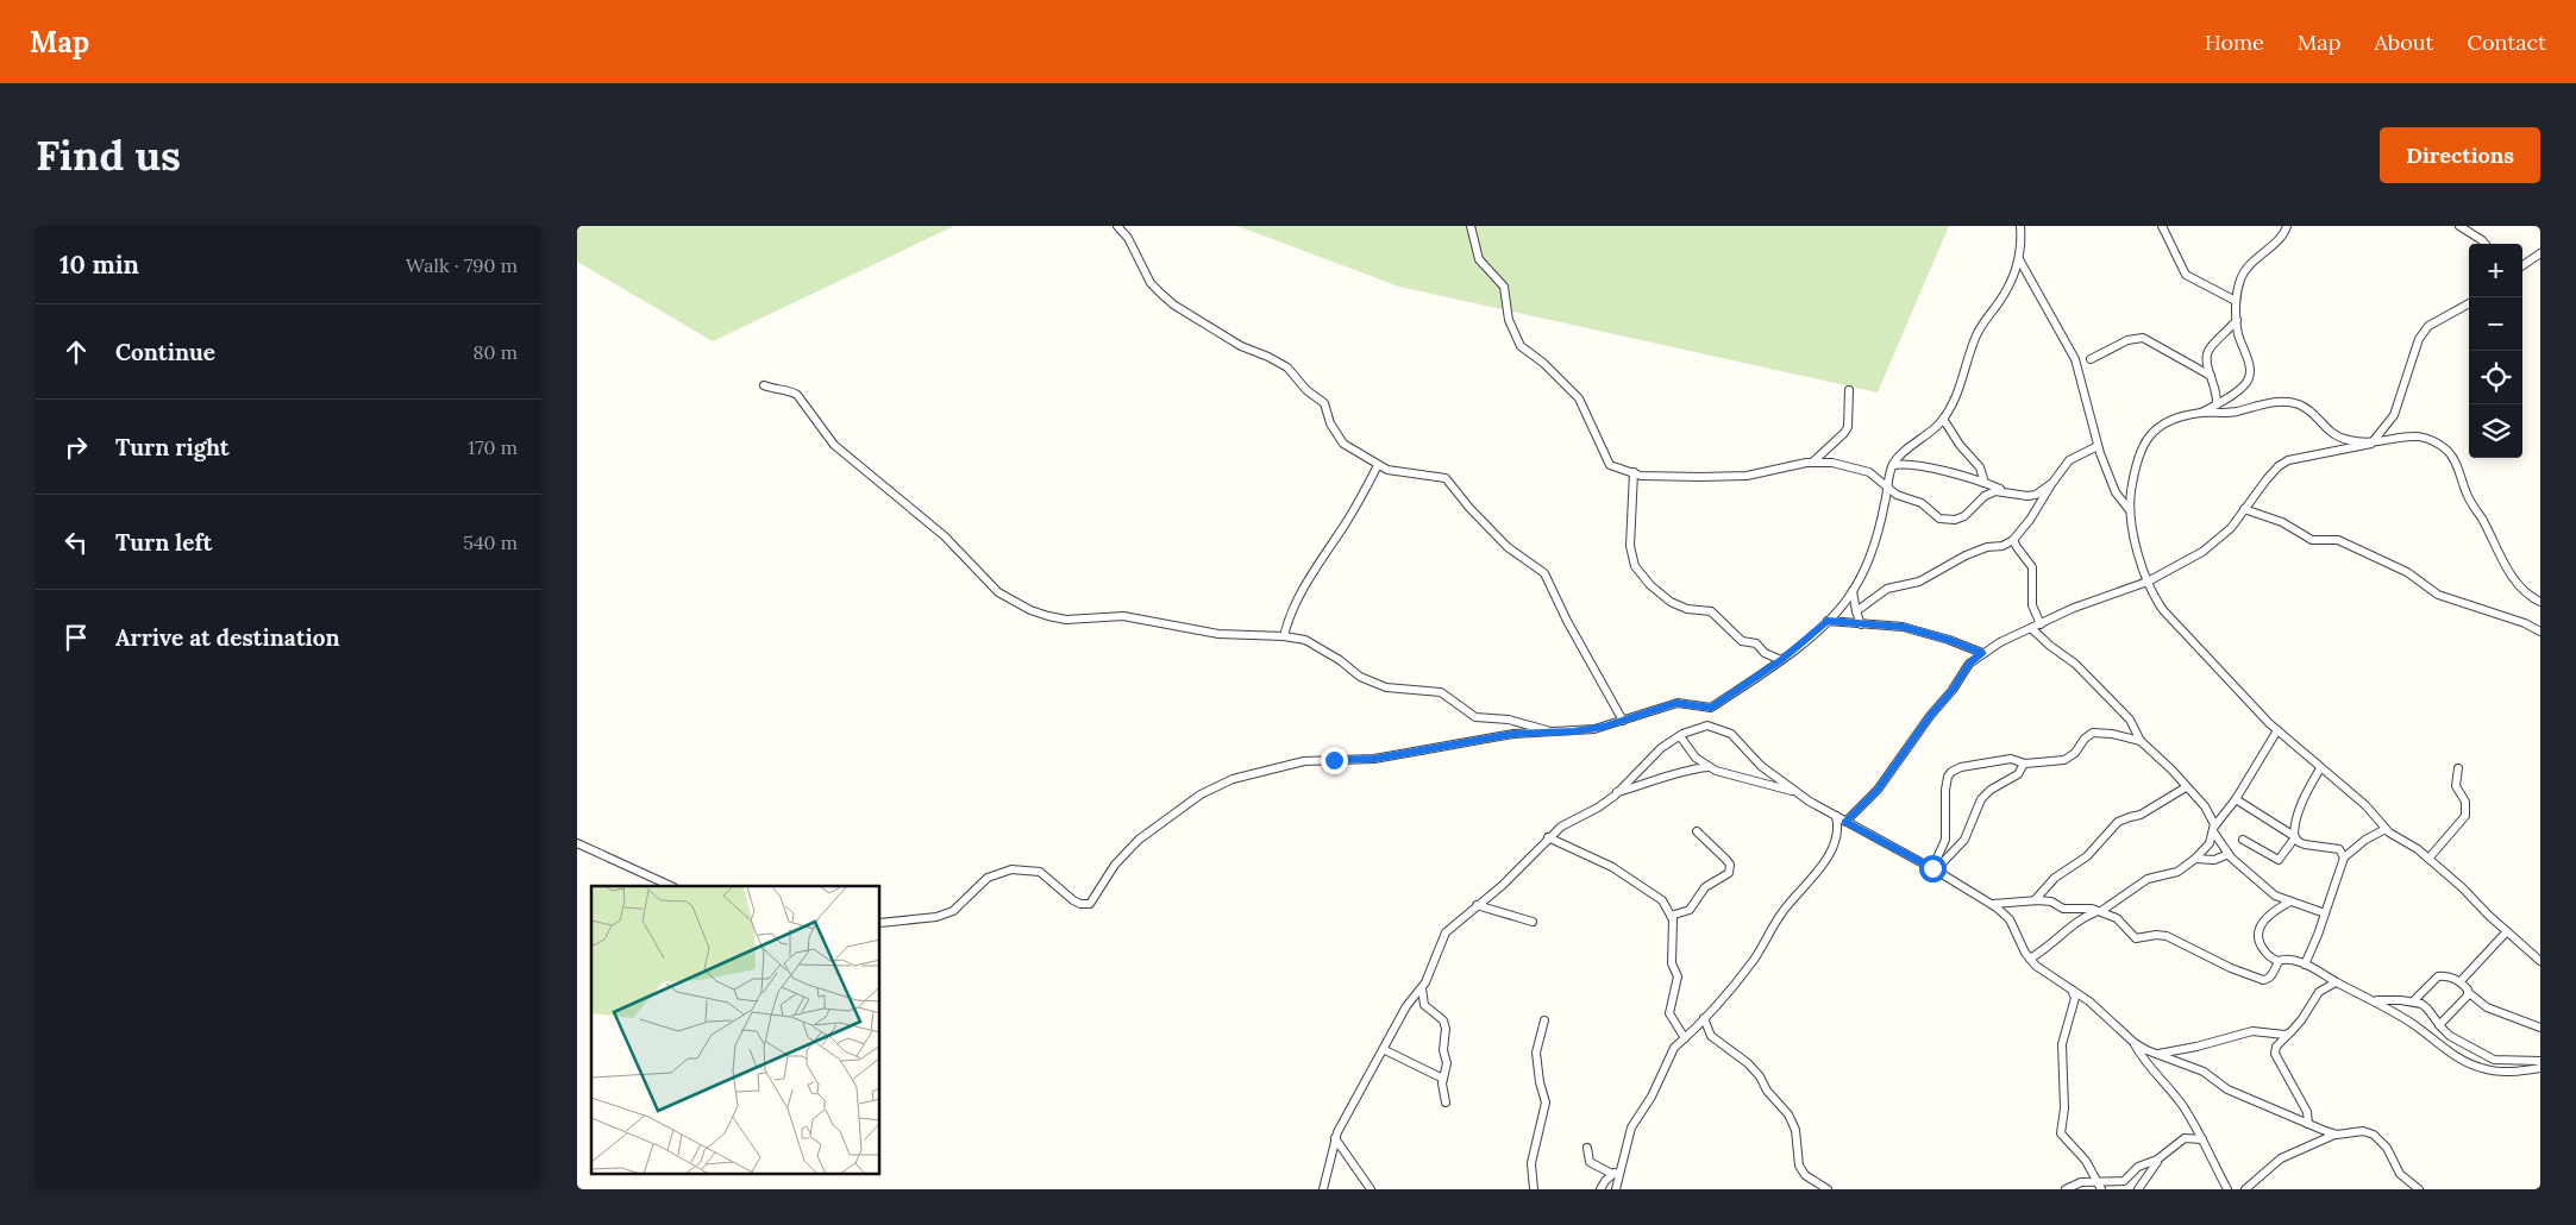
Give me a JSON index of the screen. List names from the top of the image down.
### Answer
{
  "page": {
    "header": "Map",
    "nav": [
      "Home",
      "Map",
      "About",
      "Contact"
    ],
    "buttons": "Directions",
    "title": "Find us",
    "heading": ["10 min", "Walk · 790 m"],
    "map_buttons": ["+", "−"],
    "list": [
      ["Continue", "80 m"],
      ["Turn right", "170 m"],
      ["Turn left", "540 m"],
      "Arrive at destination"
    ]
  }
}
